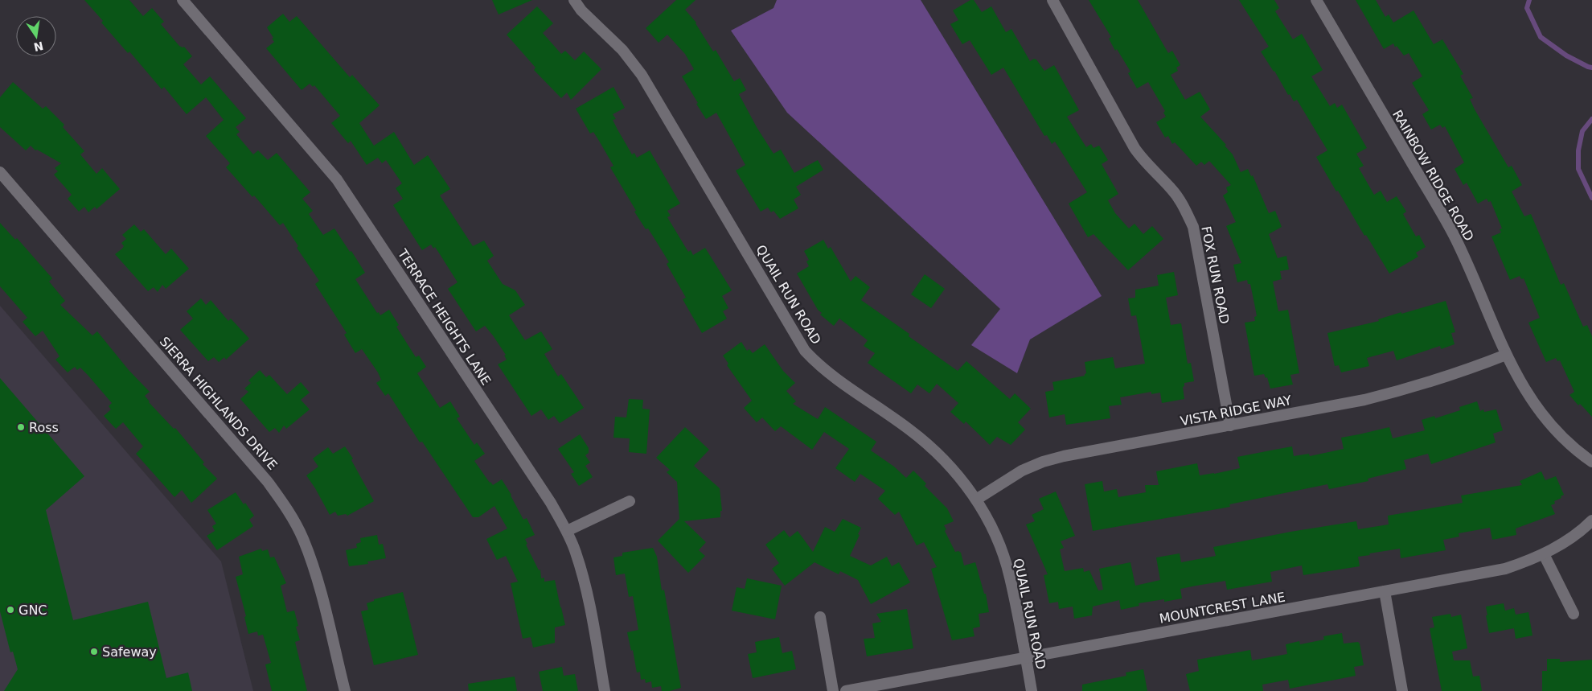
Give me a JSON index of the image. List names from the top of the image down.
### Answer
{
  "streets": {
    "street": [
      "RAINBOW RIDGE ROAD",
      "FOX RUN ROAD",
      "QUAIL RUN ROAD",
      "TERRACE HEIGHTS LANE",
      "SIERRA HIGHLANDS DRIVE",
      "VISTA RIDGE WAY",
      "MOUNTCREST LANE"
    ]
  },
  "crossings": [
    ["RAINBOW RIDGE ROAD", "VISTA RIDGE WAY"],
    ["FOX RUN ROAD", "VISTA RIDGE WAY"],
    ["QUAIL RUN ROAD", "VISTA RIDGE WAY"],
    ["QUAIL RUN ROAD", "MOUNTCREST LANE"]
  ],
  "places": ["Ross", "GNC", "Safeway"],
  "north": "bottom"
}
